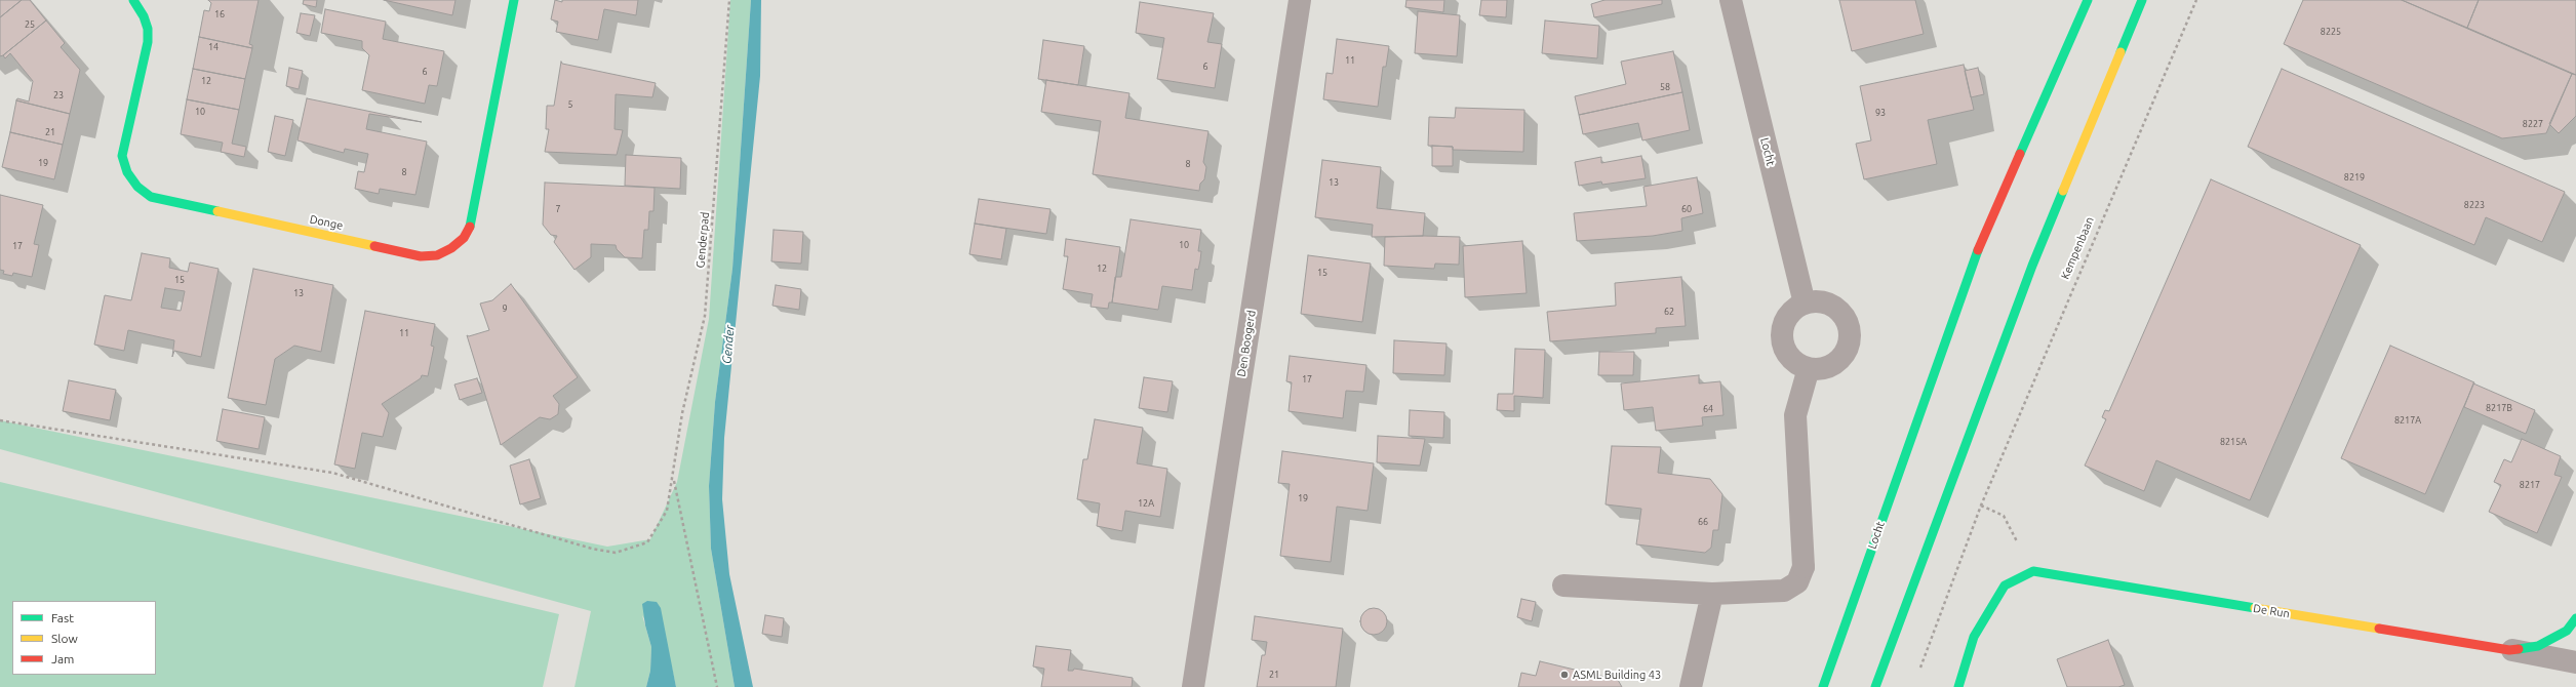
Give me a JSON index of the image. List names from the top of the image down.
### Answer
{
  "streets": {
    "street": [
      "Locht",
      "Donge",
      "Den Boogerd",
      "De Run"
    ],
    "path": ["Genderpad", "Kempenbaan"]
  },
  "water": ["Gender"],
  "places": ["ASML Building 43"],
  "house_numbers": [
    "16",
    "25",
    "8225",
    "14",
    "11",
    "6",
    "6",
    "12",
    "58",
    "23",
    "5",
    "10",
    "93",
    "8227",
    "21",
    "19",
    "8",
    "8",
    "8219",
    "13",
    "8223",
    "7",
    "60",
    "10",
    "17",
    "12",
    "15",
    "15",
    "13",
    "9",
    "62",
    "11",
    "17",
    "8217B",
    "64",
    "8217A",
    "8215A",
    "8217",
    "19",
    "12A",
    "66",
    "21"
  ],
  "legend": ["Fast", "Slow", "Jam"]
}
